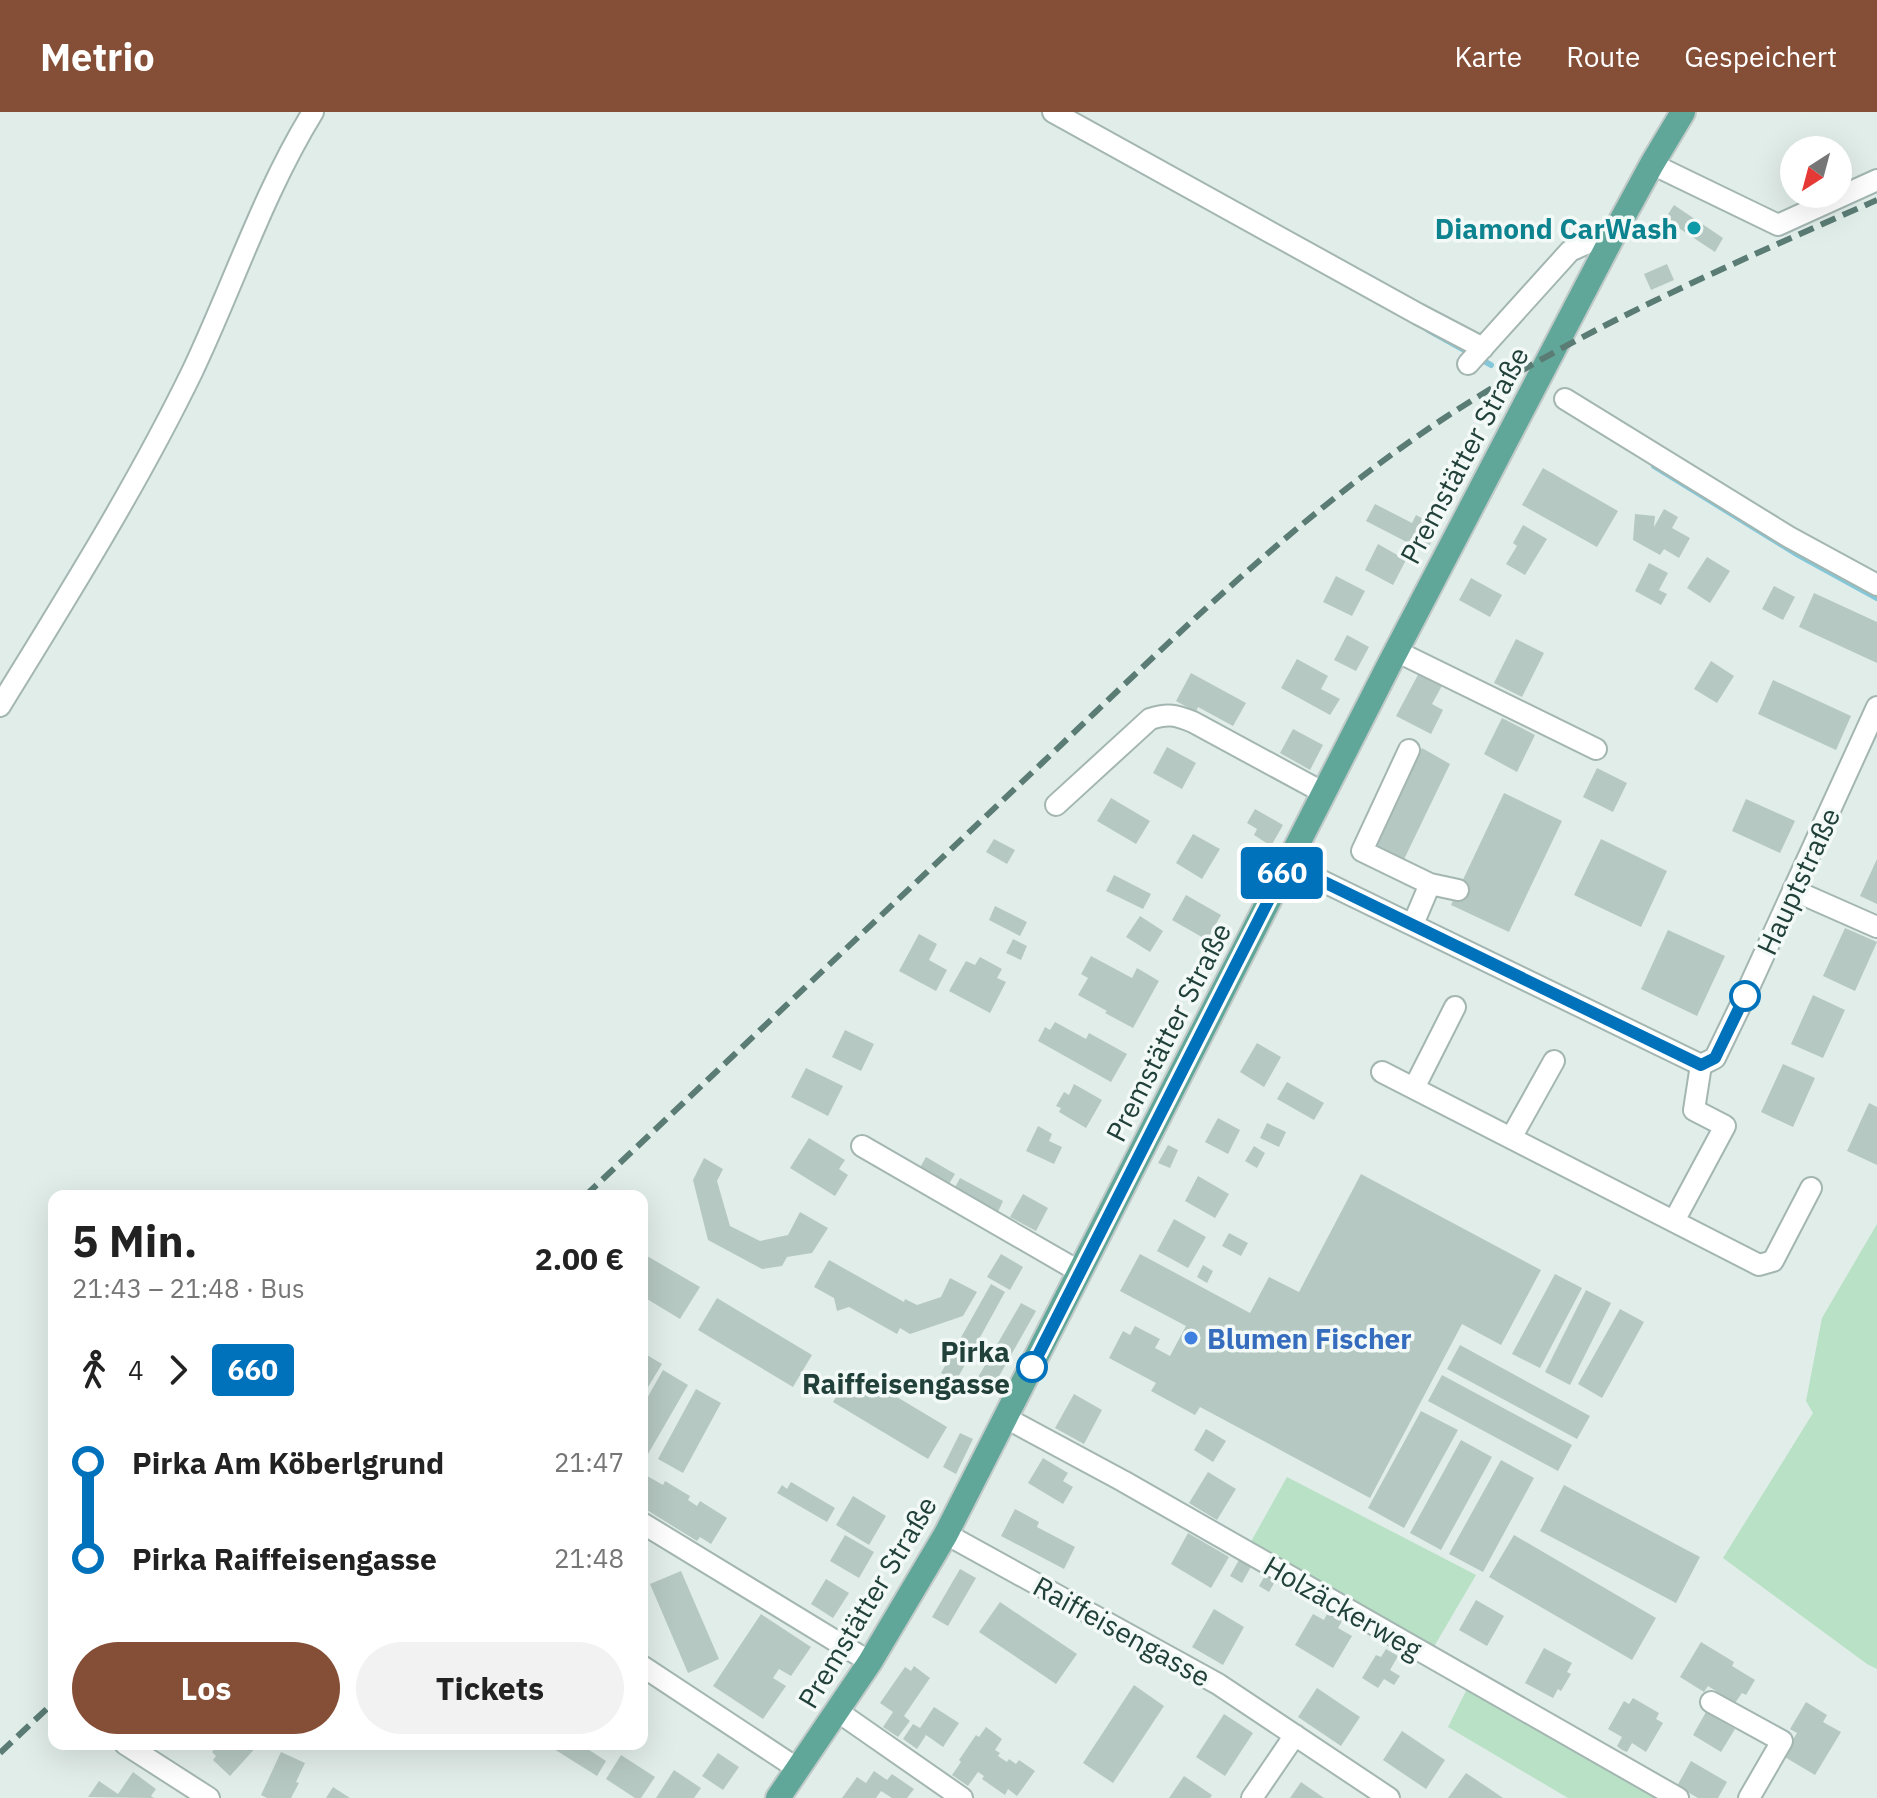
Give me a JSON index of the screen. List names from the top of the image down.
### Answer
{
  "streets": {
    "main road": ["Premstätter Straße"],
    "street": ["Hauptstraße", "Holzäckerweg", "Raiffeisengasse"]
  },
  "crossings": [
    ["Premstätter Straße", "Holzäckerweg"],
    ["Premstätter Straße", "Raiffeisengasse"]
  ],
  "places": ["Diamond CarWash", "Blumen Fischer", "Pirka Raiffeisengasse"],
  "lines": ["bus line 660"],
  "north": "bottom left",
  "page": {
    "header": "Metrio",
    "nav": ["Karte", "Route", "Gespeichert"],
    "on_map": "660",
    "heading": ["5 Min.", "21:43 – 21:48 · Bus", "2.00 €"],
    "legs": ["4", "660"],
    "list": [
      {
        "name": "Pirka Am Köberlgrund",
        "value": "21:47"
      },
      {
        "name": "Pirka Raiffeisengasse",
        "value": "21:48"
      }
    ],
    "buttons": ["Los", "Tickets"]
  }
}
